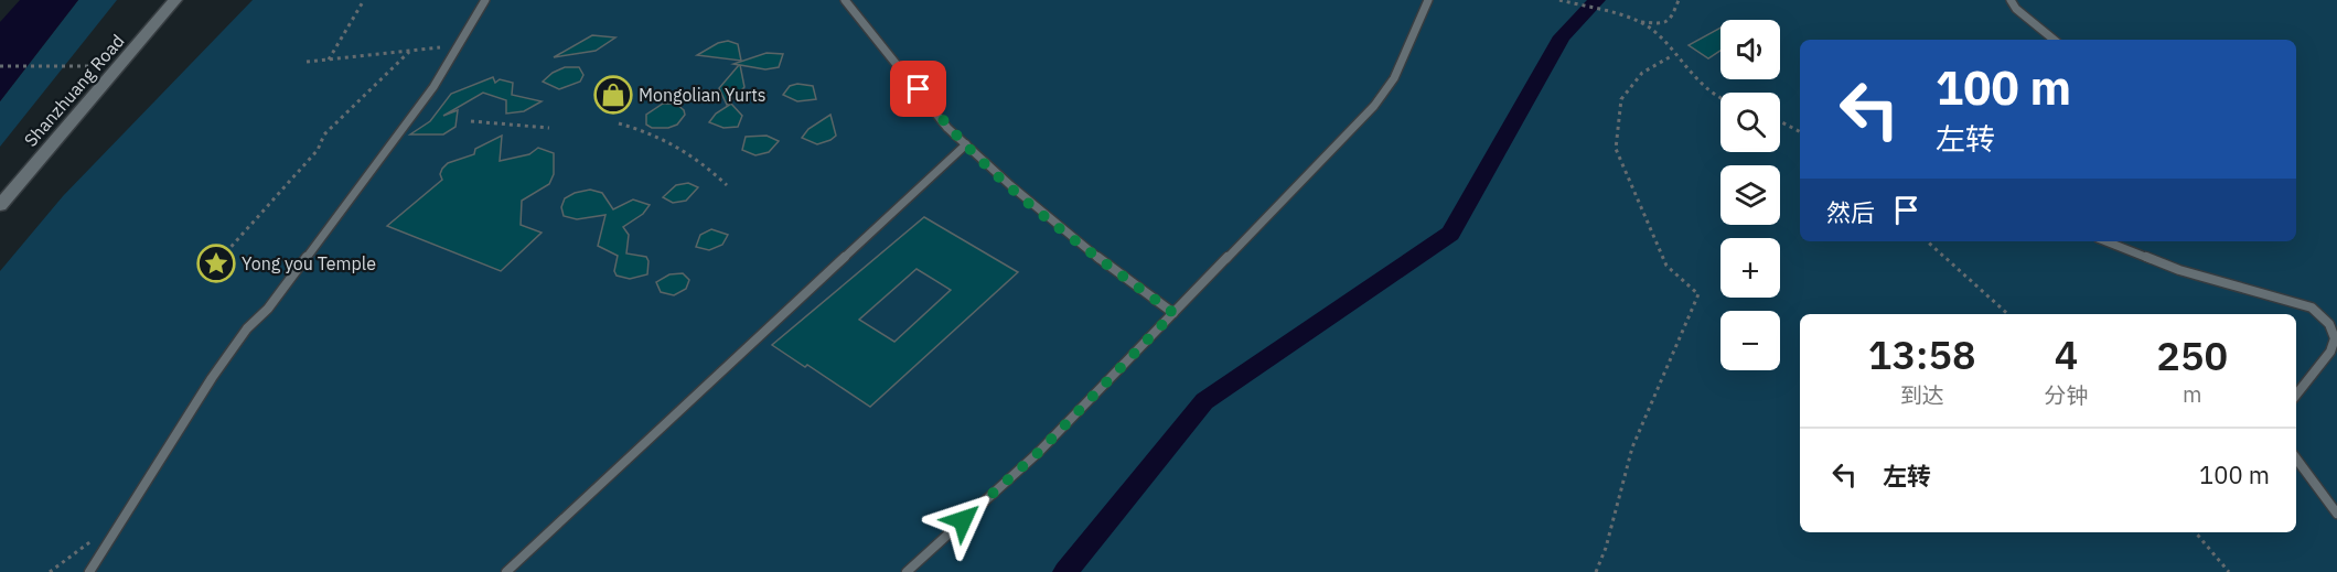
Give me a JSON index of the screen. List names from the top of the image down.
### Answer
{
  "streets": {
    "main road": ["Shanzhuang Road"]
  },
  "places": {
    "shop": ["Mongolian Yurts"],
    "place": ["Yong you Temple"]
  },
  "page": {
    "map_buttons": ["+", "−"],
    "turn": ["100 m", "左转"],
    "then": "然后",
    "eta": [
      "13:58",
      "到达",
      "4",
      "分钟",
      "250",
      "m"
    ],
    "list": [
      {
        "name": "左转",
        "value": "100 m"
      }
    ]
  }
}
